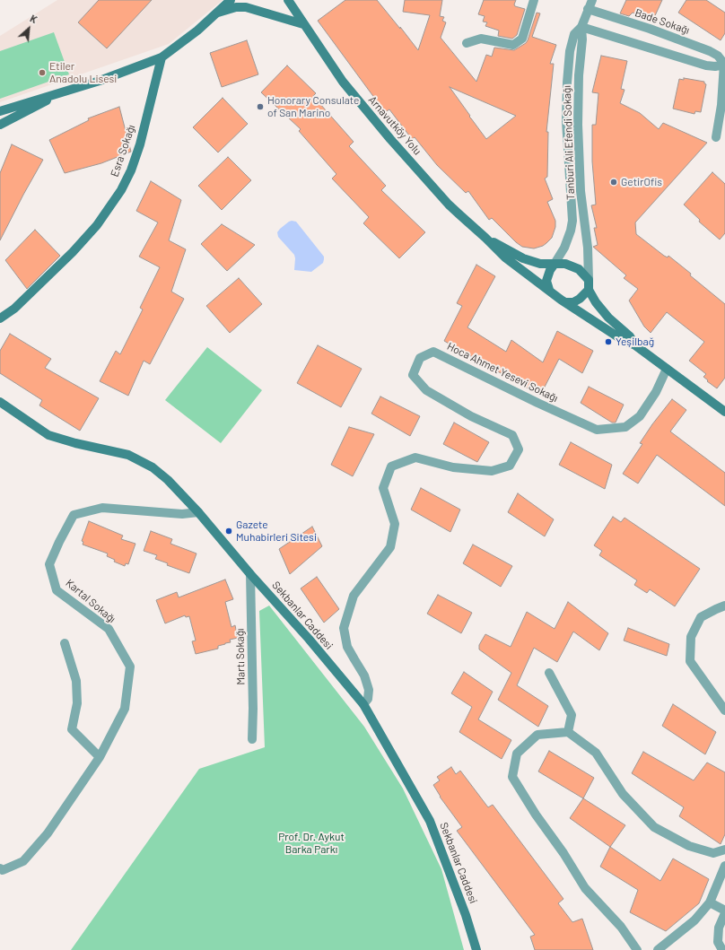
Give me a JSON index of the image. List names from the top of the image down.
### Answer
{
  "streets": {
    "main road": ["Arnavutköy Yolu", "Esra Sokağı", "Sekbanlar Caddesi"],
    "street": [
      "Bade Sokağı",
      "Tanburi Ali Efendi Sokağı",
      "Hoca Ahmet Yesevi Sokağı",
      "Kartal Sokağı",
      "Martı Sokağı"
    ]
  },
  "crossings": [
    ["Bade Sokağı", "Tanburi Ali Efendi Sokağı"],
    ["Hoca Ahmet Yesevi Sokağı", "Sekbanlar Caddesi"],
    ["Kartal Sokağı", "Sekbanlar Caddesi"],
    ["Sekbanlar Caddesi", "Martı Sokağı"]
  ],
  "parks": ["Prof. Dr. Aykut Barka Parkı"],
  "places": [
    "Etiler Anadolu Lisesi",
    "Honorary Consulate of San Marino",
    "GetirOfis",
    "Yeşilbağ",
    "Gazete Muhabirleri Sitesi"
  ],
  "north": "top right"
}
